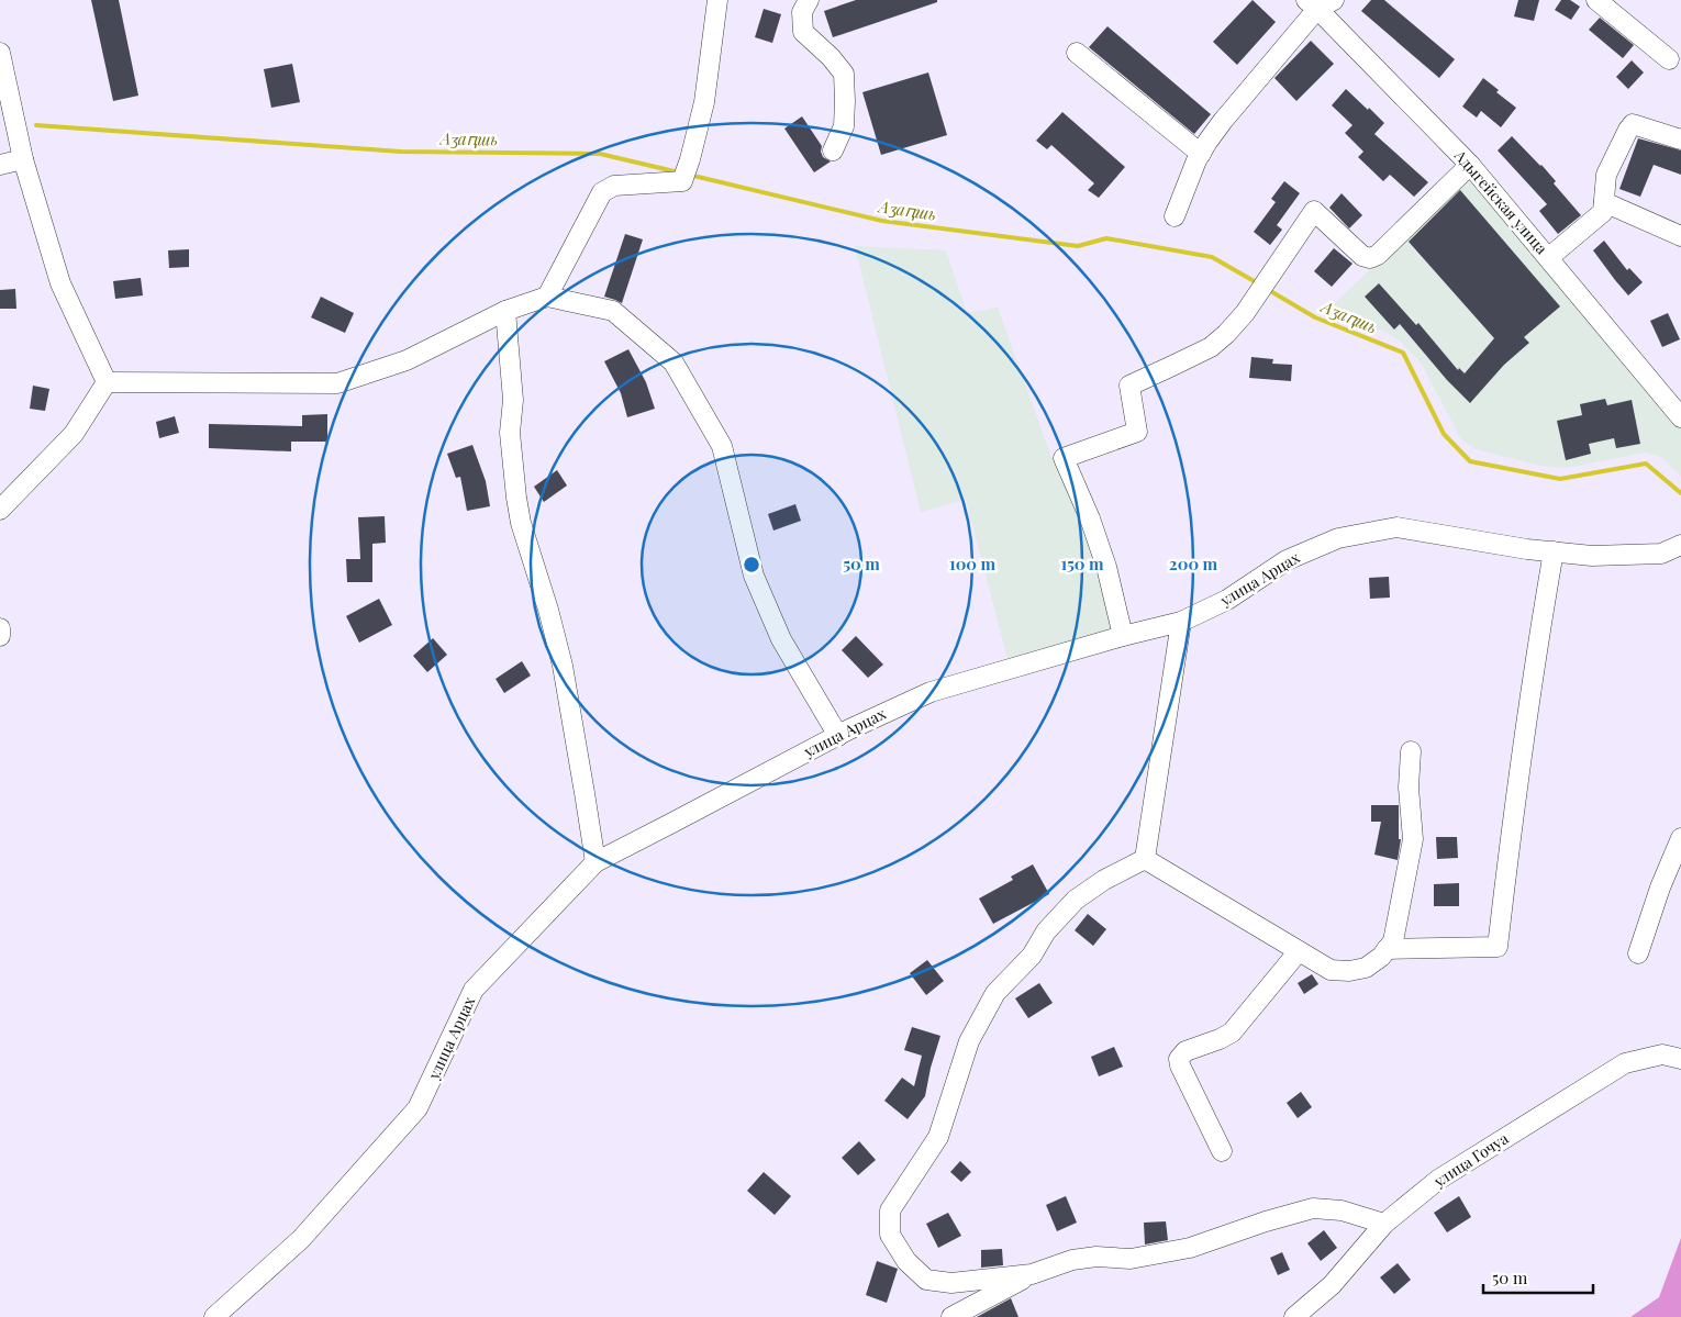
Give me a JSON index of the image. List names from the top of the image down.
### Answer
{
  "streets": {
    "street": ["Адыгейская улица", "улица Арцах", "улица Гочуа"]
  },
  "water": ["Аӡаԥшь"],
  "scale_bar": "50 m",
  "rings": [
    "50 m",
    "100 m",
    "150 m",
    "200 m"
  ]
}
